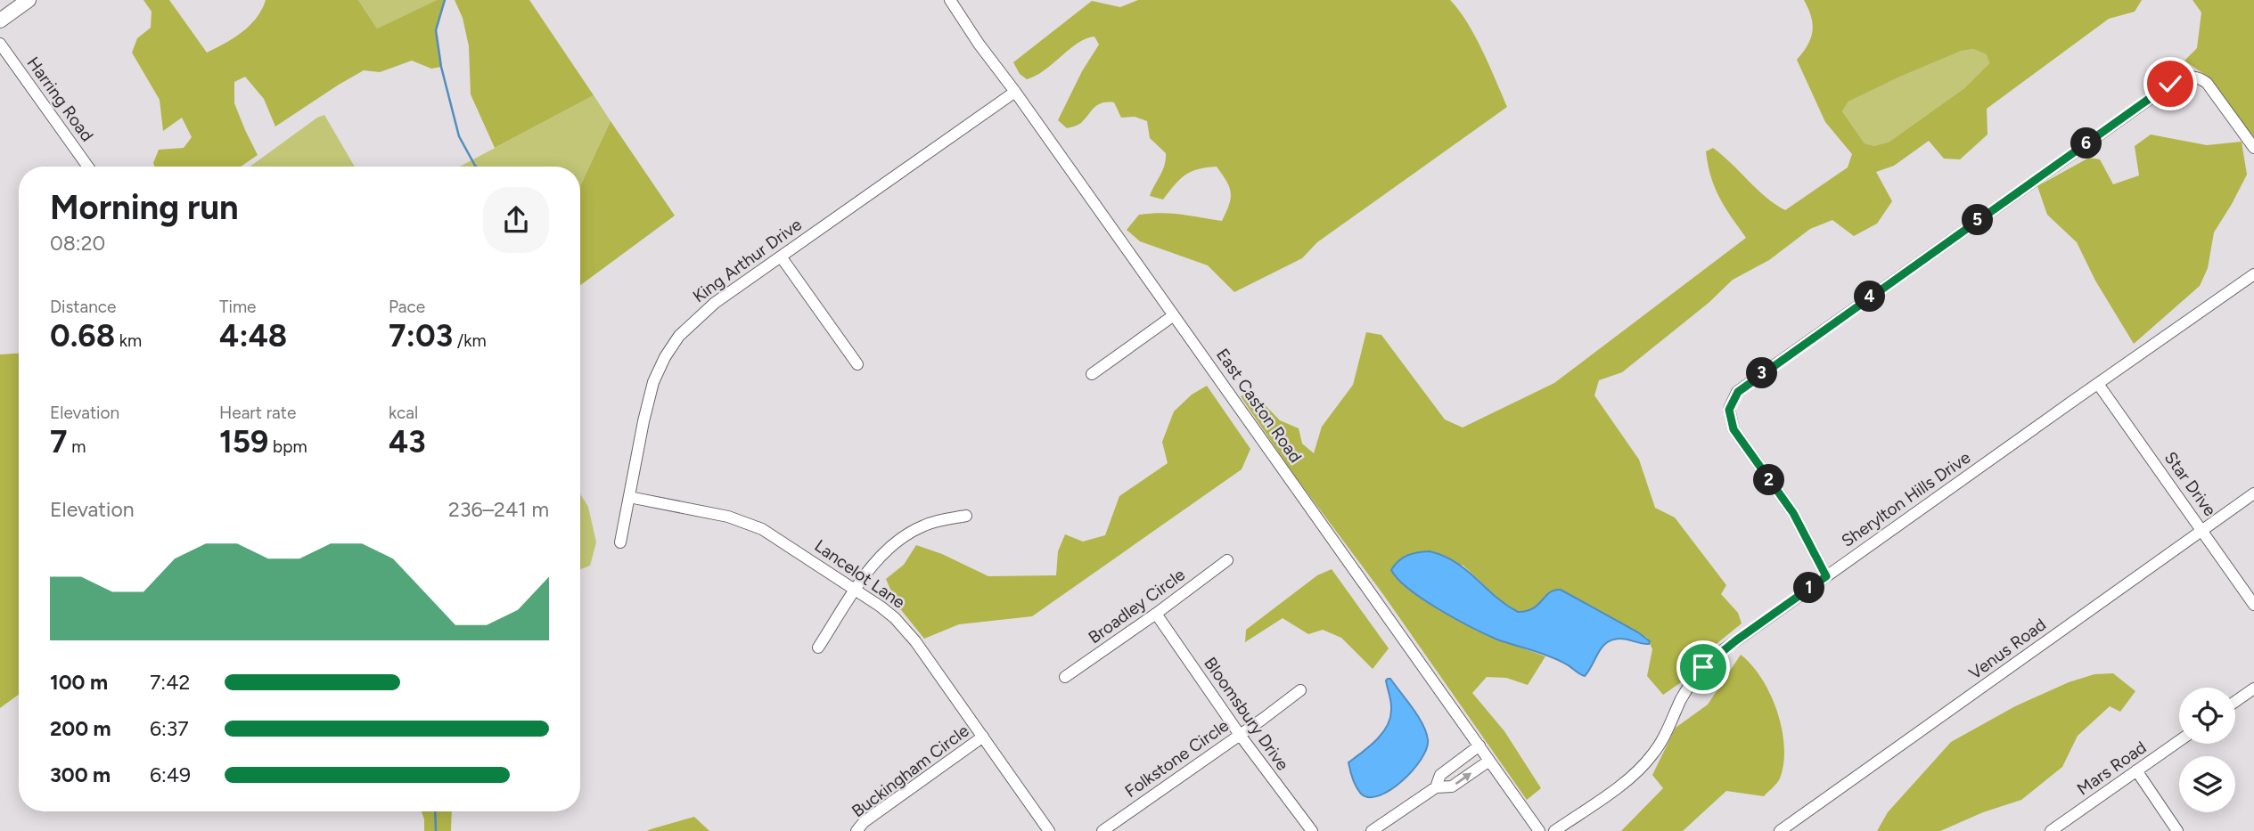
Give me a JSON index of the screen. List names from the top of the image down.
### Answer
{
  "streets": {
    "street": [
      "Harring Road",
      "King Arthur Drive",
      "East Caston Road",
      "Star Drive",
      "Sherylton Hills Drive",
      "Lancelot Lane",
      "Broadley Circle",
      "Venus Road",
      "Bloomsbury Drive",
      "Folkstone Circle",
      "Mars Road",
      "Buckingham Circle"
    ]
  },
  "crossings": [
    ["King Arthur Drive", "East Caston Road"],
    ["King Arthur Drive", "Lancelot Lane"],
    ["Star Drive", "Sherylton Hills Drive"],
    ["Star Drive", "Venus Road"],
    ["Lancelot Lane", "Buckingham Circle"],
    ["Broadley Circle", "Bloomsbury Drive"],
    ["Bloomsbury Drive", "Folkstone Circle"]
  ],
  "page": {
    "pins": [
      "6",
      "5",
      "4",
      "3",
      "2",
      "1"
    ],
    "heading": ["Morning run", "08:20"],
    "stats": [
      ["Distance", "0.68 km"],
      ["Time", "4:48"],
      ["Pace", "7:03 /km"],
      ["Elevation", "7 m"],
      ["Heart rate", "159 bpm"],
      ["kcal", "43"]
    ],
    "chart": ["Elevation", "236–241 m"],
    "list": [
      {
        "name": "100 m",
        "note": "7:42"
      },
      {
        "name": "200 m",
        "note": "6:37"
      },
      {
        "name": "300 m",
        "note": "6:49"
      }
    ]
  }
}
